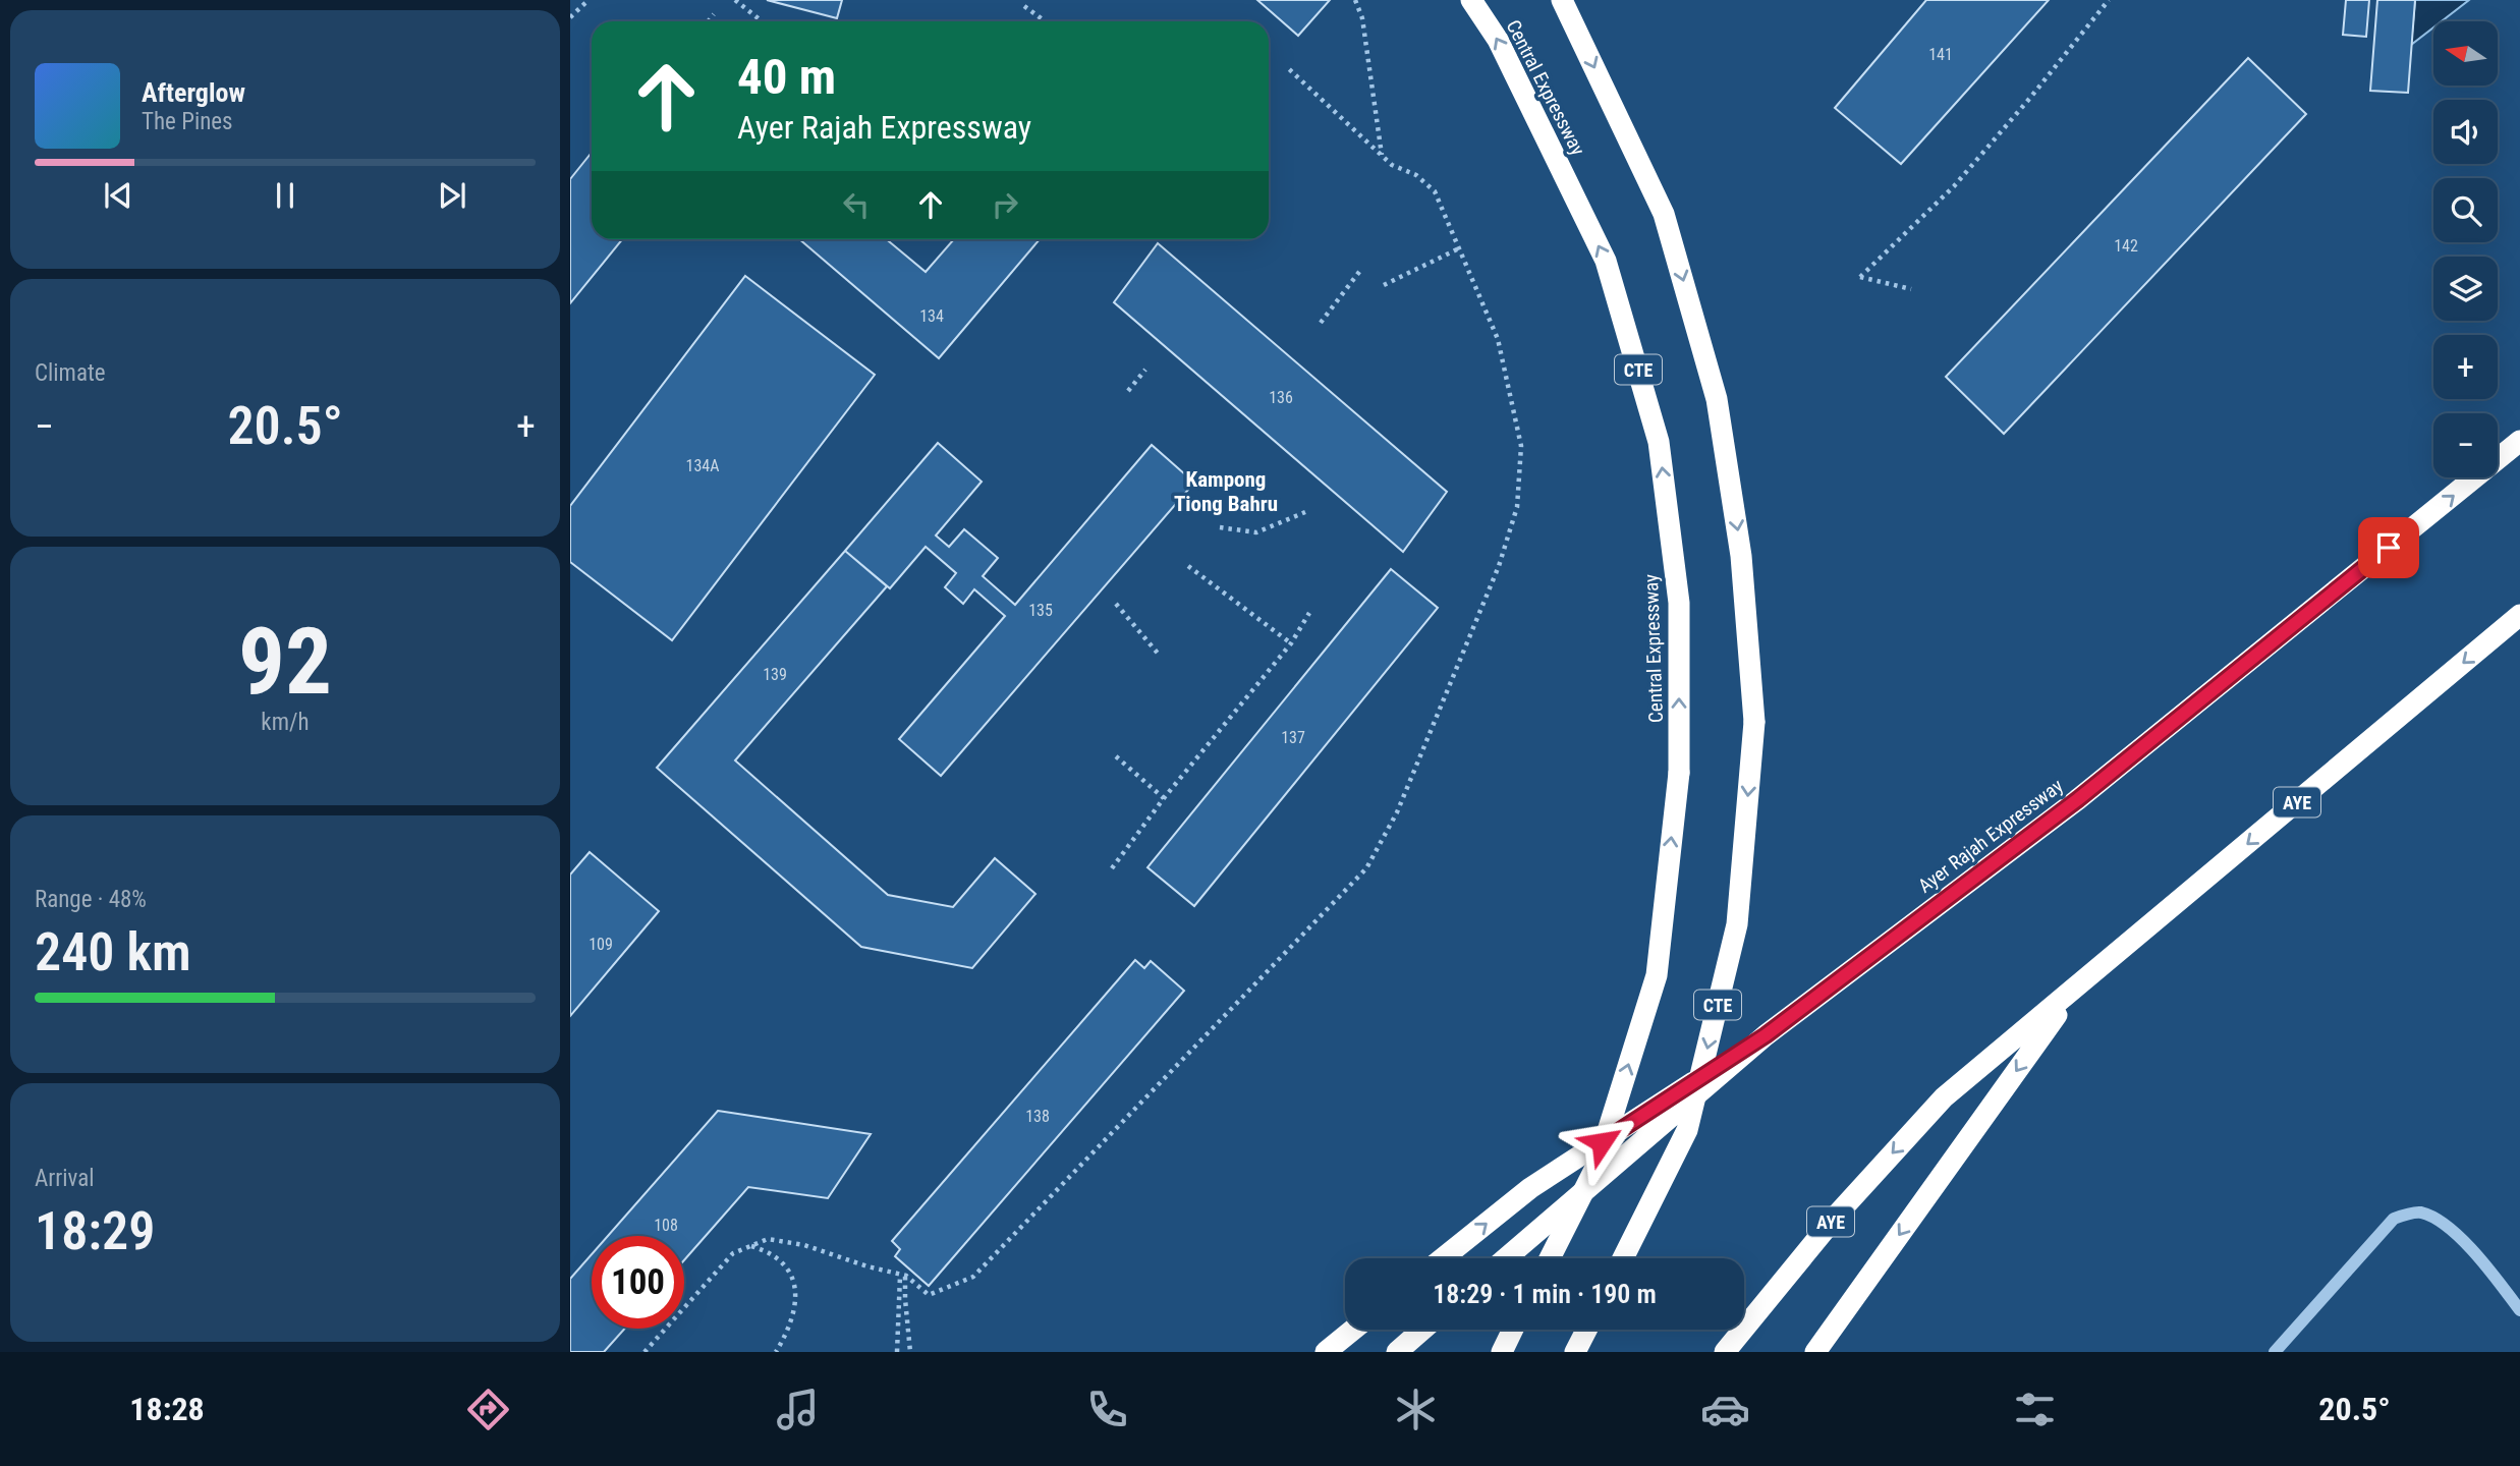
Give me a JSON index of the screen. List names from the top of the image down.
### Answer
{
  "streets": {
    "highway": [
      "Central Expressway",
      "CTE",
      "AYE",
      "Ayer Rajah Expressway"
    ]
  },
  "districts": ["Kampong Tiong Bahru"],
  "house_numbers": [
    "141",
    "142",
    "134",
    "136",
    "134A",
    "135",
    "139",
    "137",
    "109",
    "138",
    "108"
  ],
  "north": "left",
  "page": {
    "map_buttons": ["+", "−"],
    "turn": ["40 m", "Ayer Rajah Expressway"],
    "song": ["Afterglow", "The Pines"],
    "tile": [
      "Climate",
      ["92", "km/h"],
      ["Range · 48%", "240 km"],
      ["Arrival", "18:29"]
    ],
    "heat": ["−", "20.5°", "+"],
    "limit": "100",
    "trip": "18:29 · 1 min · 190 m",
    "tabs": ["18:28", "20.5°"]
  }
}
